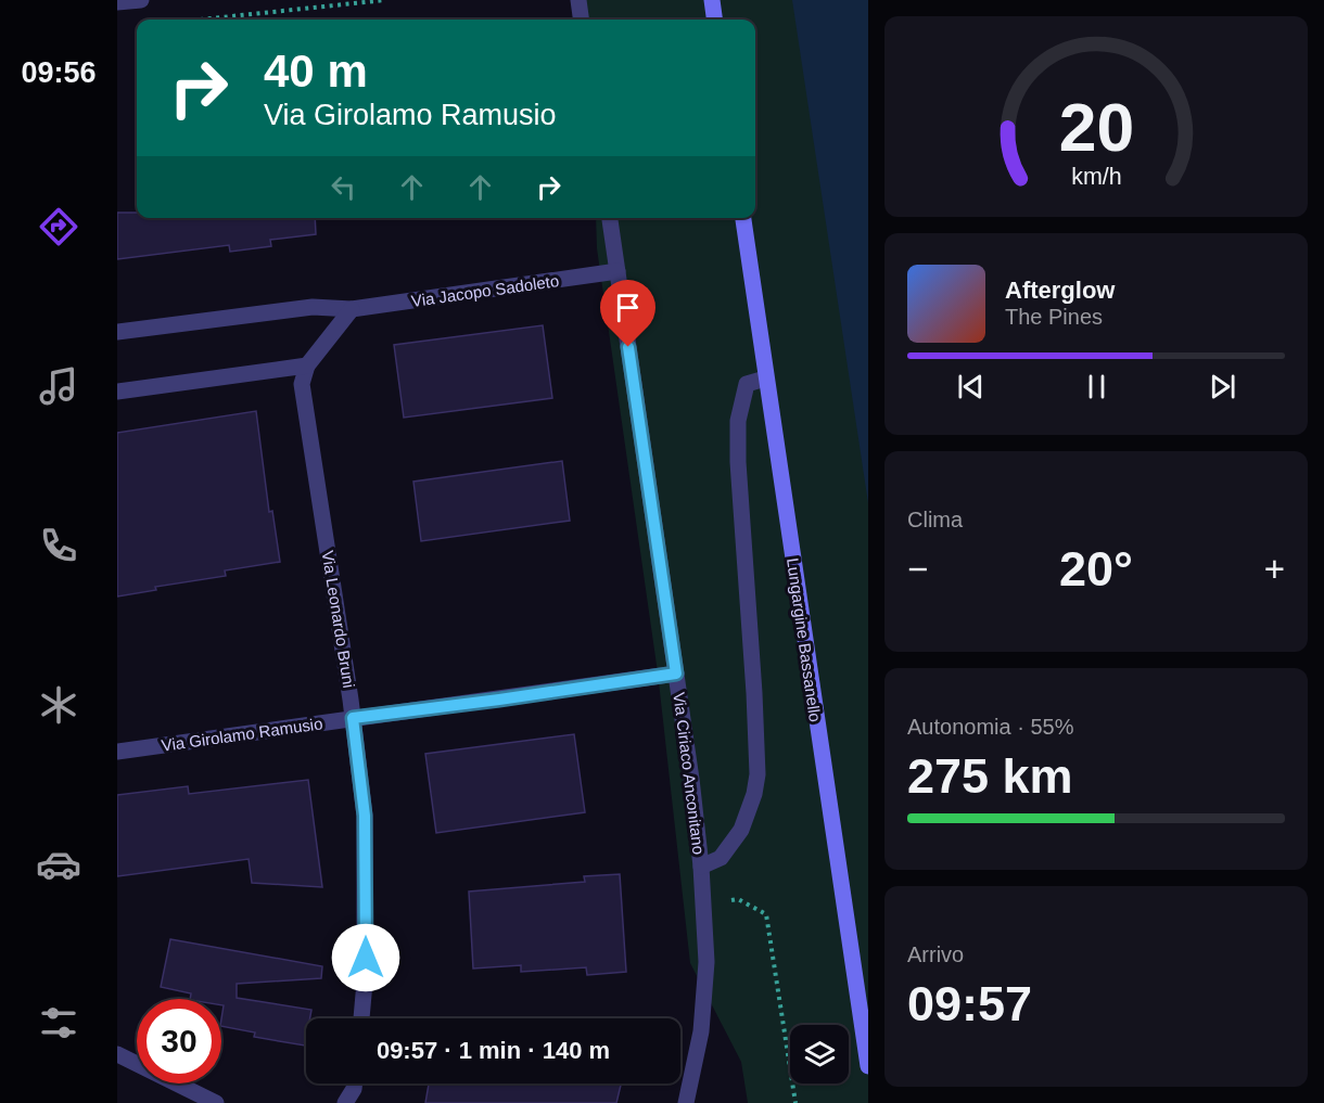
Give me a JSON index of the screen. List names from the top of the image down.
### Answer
{
  "streets": {
    "street": [
      "Via Jacopo Sadoleto",
      "Via Leonardo Bruni",
      "Lungargine Bassanello",
      "Via Girolamo Ramusio",
      "Via Ciriaco Anconitano"
    ]
  },
  "crossings": [
    ["Via Jacopo Sadoleto", "Via Ciriaco Anconitano"],
    ["Via Leonardo Bruni", "Via Girolamo Ramusio"],
    ["Via Girolamo Ramusio", "Via Ciriaco Anconitano"]
  ],
  "page": {
    "tabs": "09:56",
    "turn": ["40 m", "Via Girolamo Ramusio"],
    "song": ["Afterglow", "The Pines"],
    "tile": [
      "Clima",
      ["Autonomia · 55%", "275 km"],
      ["Arrivo", "09:57"]
    ],
    "heat": ["−", "20°", "+"],
    "limit": "30",
    "trip": "09:57 · 1 min · 140 m",
    "gauge": ["20", "km/h"]
  }
}
